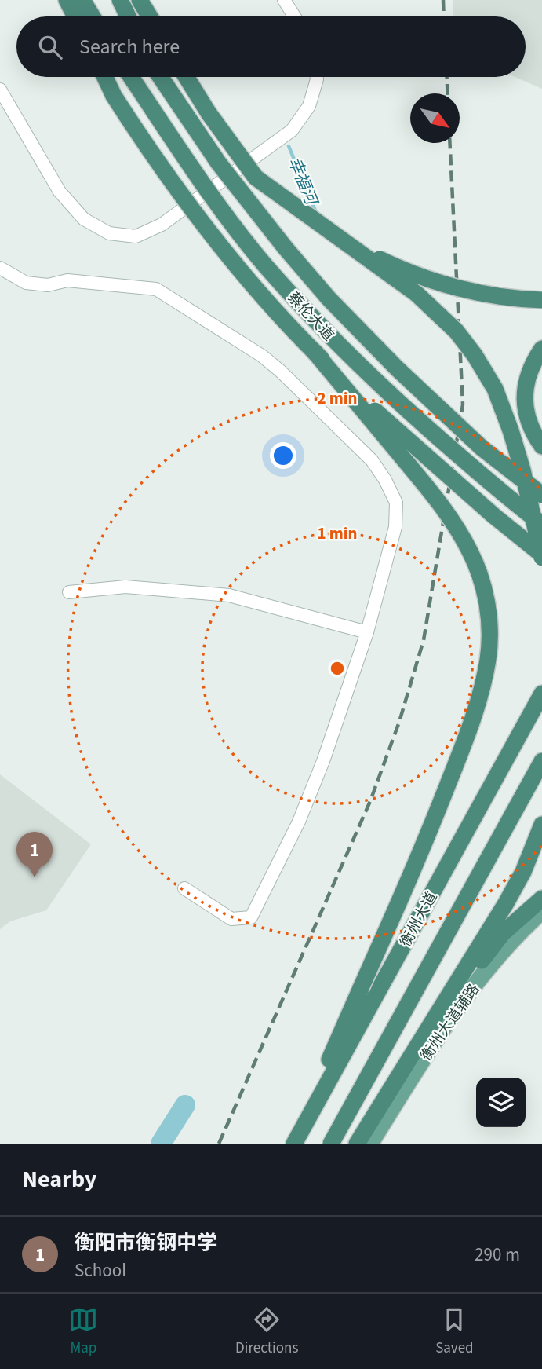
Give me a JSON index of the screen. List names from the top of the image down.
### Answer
{
  "streets": {
    "highway": ["蔡伦大道", "衡州大道"],
    "main road": ["衡州大道辅路"]
  },
  "water": ["幸福河"],
  "north": "bottom right",
  "page": {
    "search": "Search here",
    "pins": "1",
    "heading": "Nearby",
    "list": [
      {
        "mark": "1",
        "name": "衡阳市衡钢中学",
        "note": "School",
        "value": "290 m"
      }
    ],
    "nav": ["Map", "Directions", "Saved"]
  },
  "rings": ["2 min", "1 min"]
}
